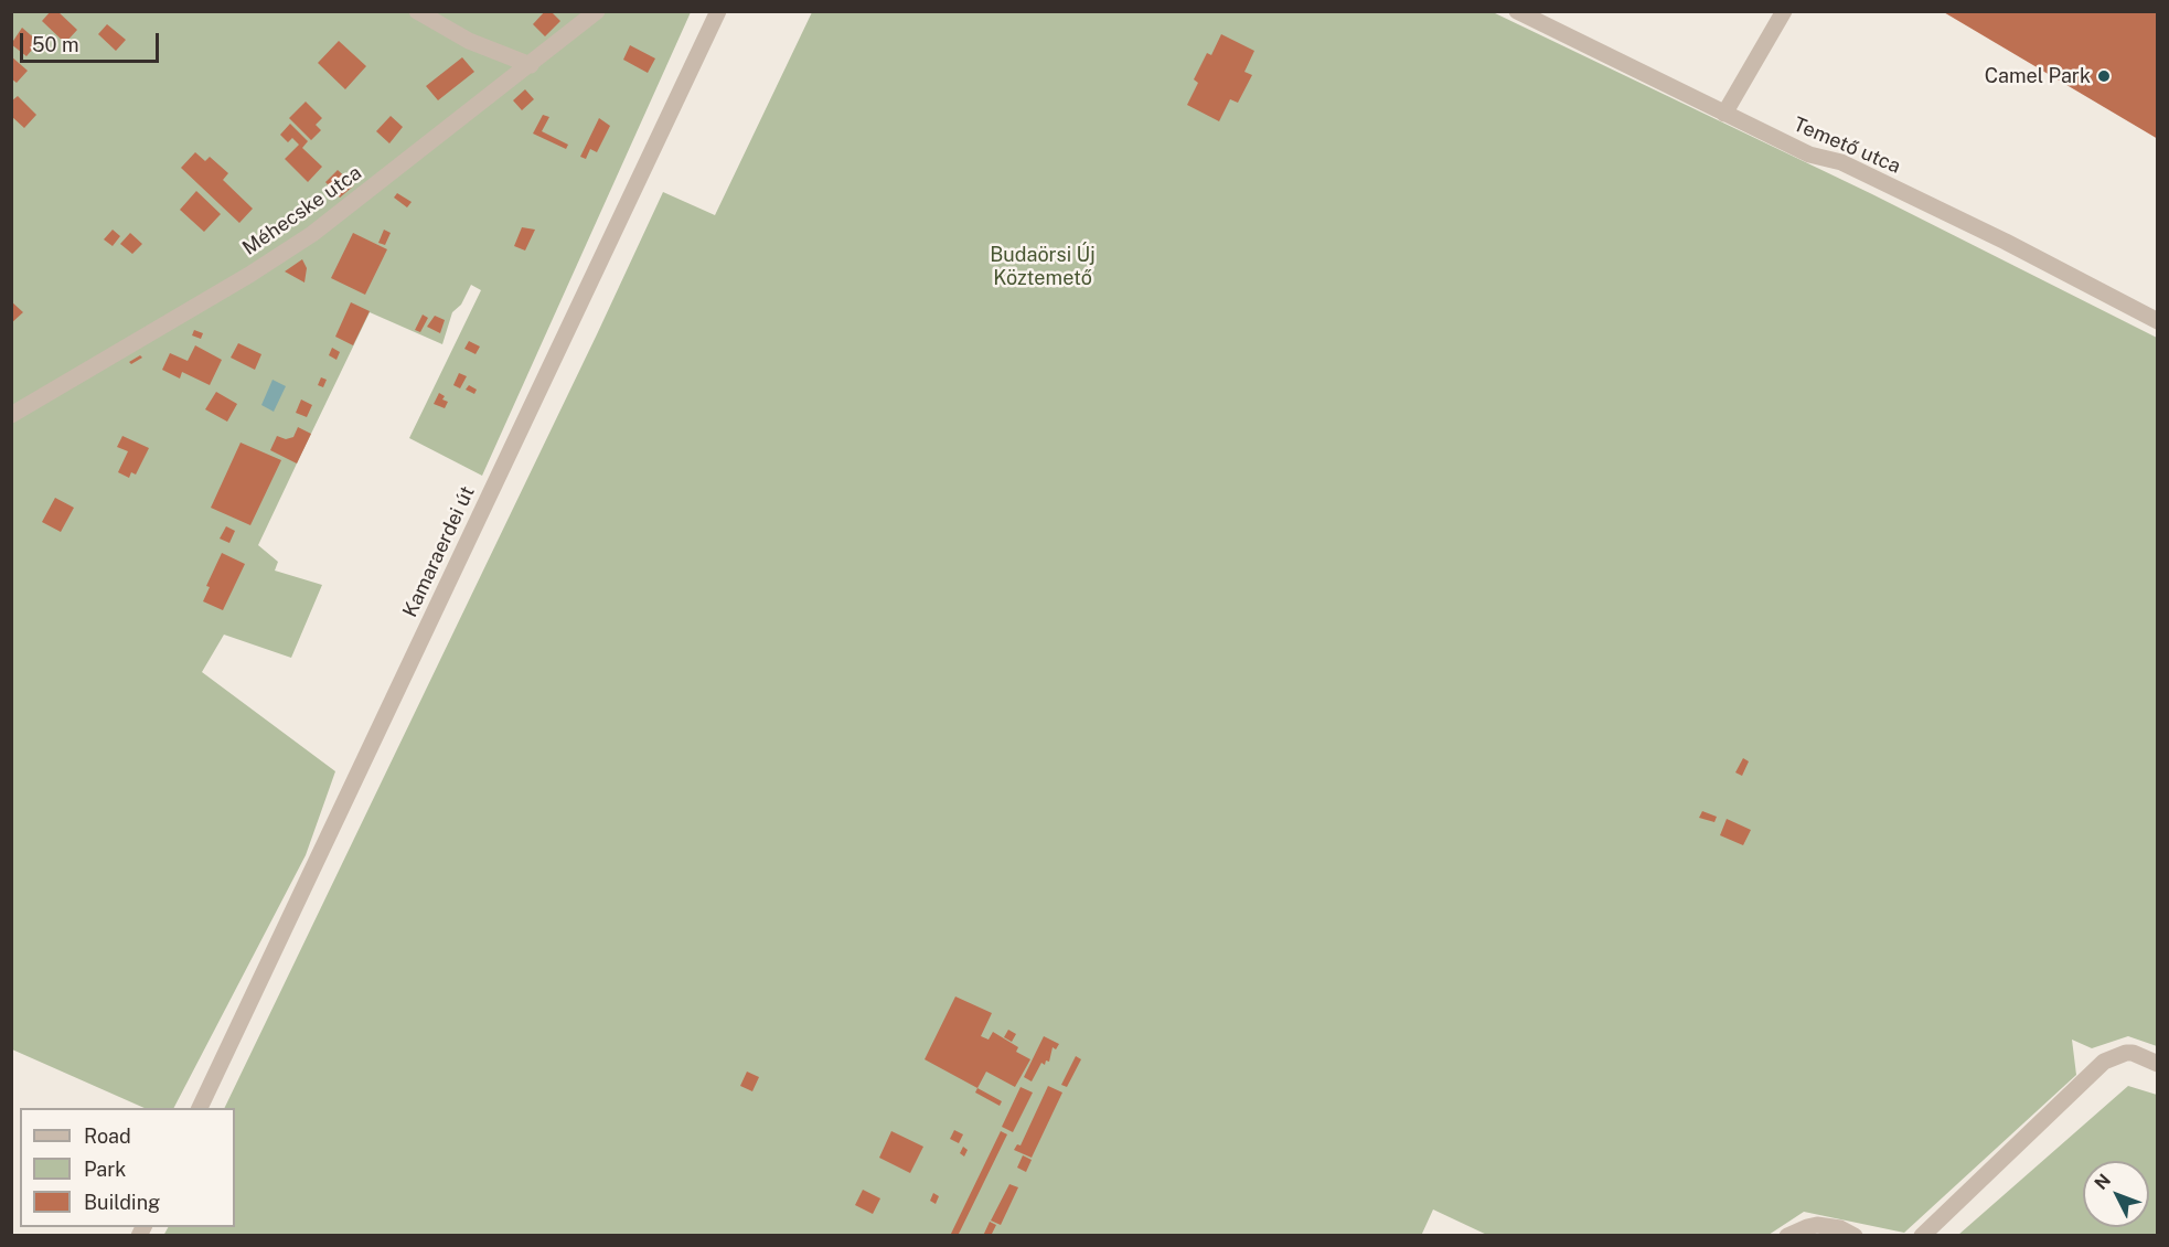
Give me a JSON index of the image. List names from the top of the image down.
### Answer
{
  "streets": {
    "street": ["Temető utca", "Méhecske utca", "Kamaraerdei út"]
  },
  "parks": ["Budaörsi Új Köztemető"],
  "places": ["Camel Park"],
  "legend": ["Road", "Park", "Building"],
  "scale_bar": "50 m",
  "north": "top left"
}
